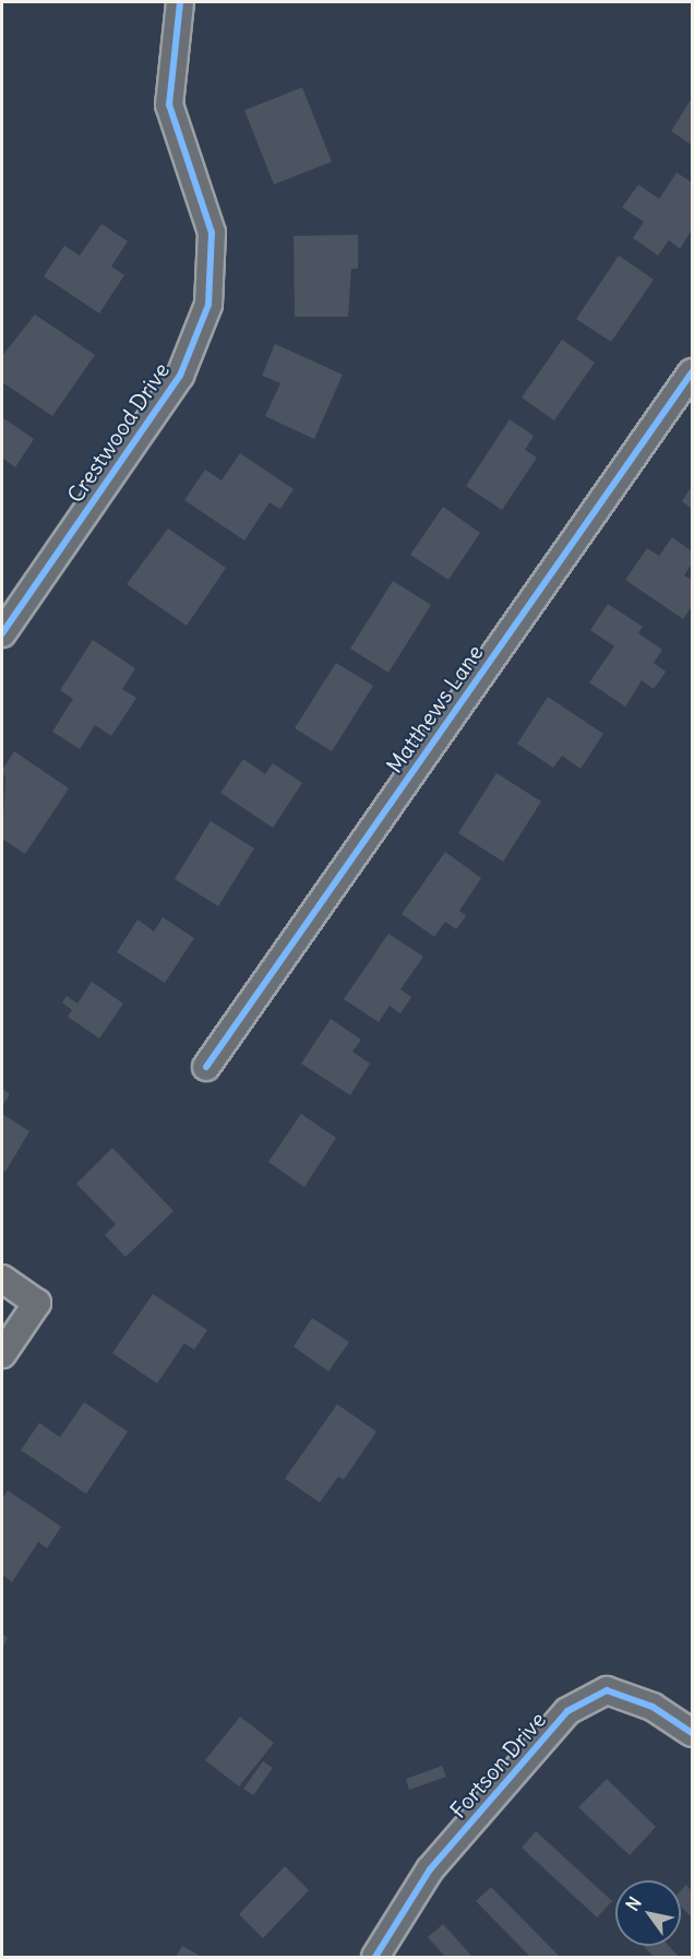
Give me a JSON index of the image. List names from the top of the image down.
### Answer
{
  "streets": {
    "street": ["Crestwood Drive", "Matthews Lane", "Fortson Drive"]
  },
  "north": "top left"
}
